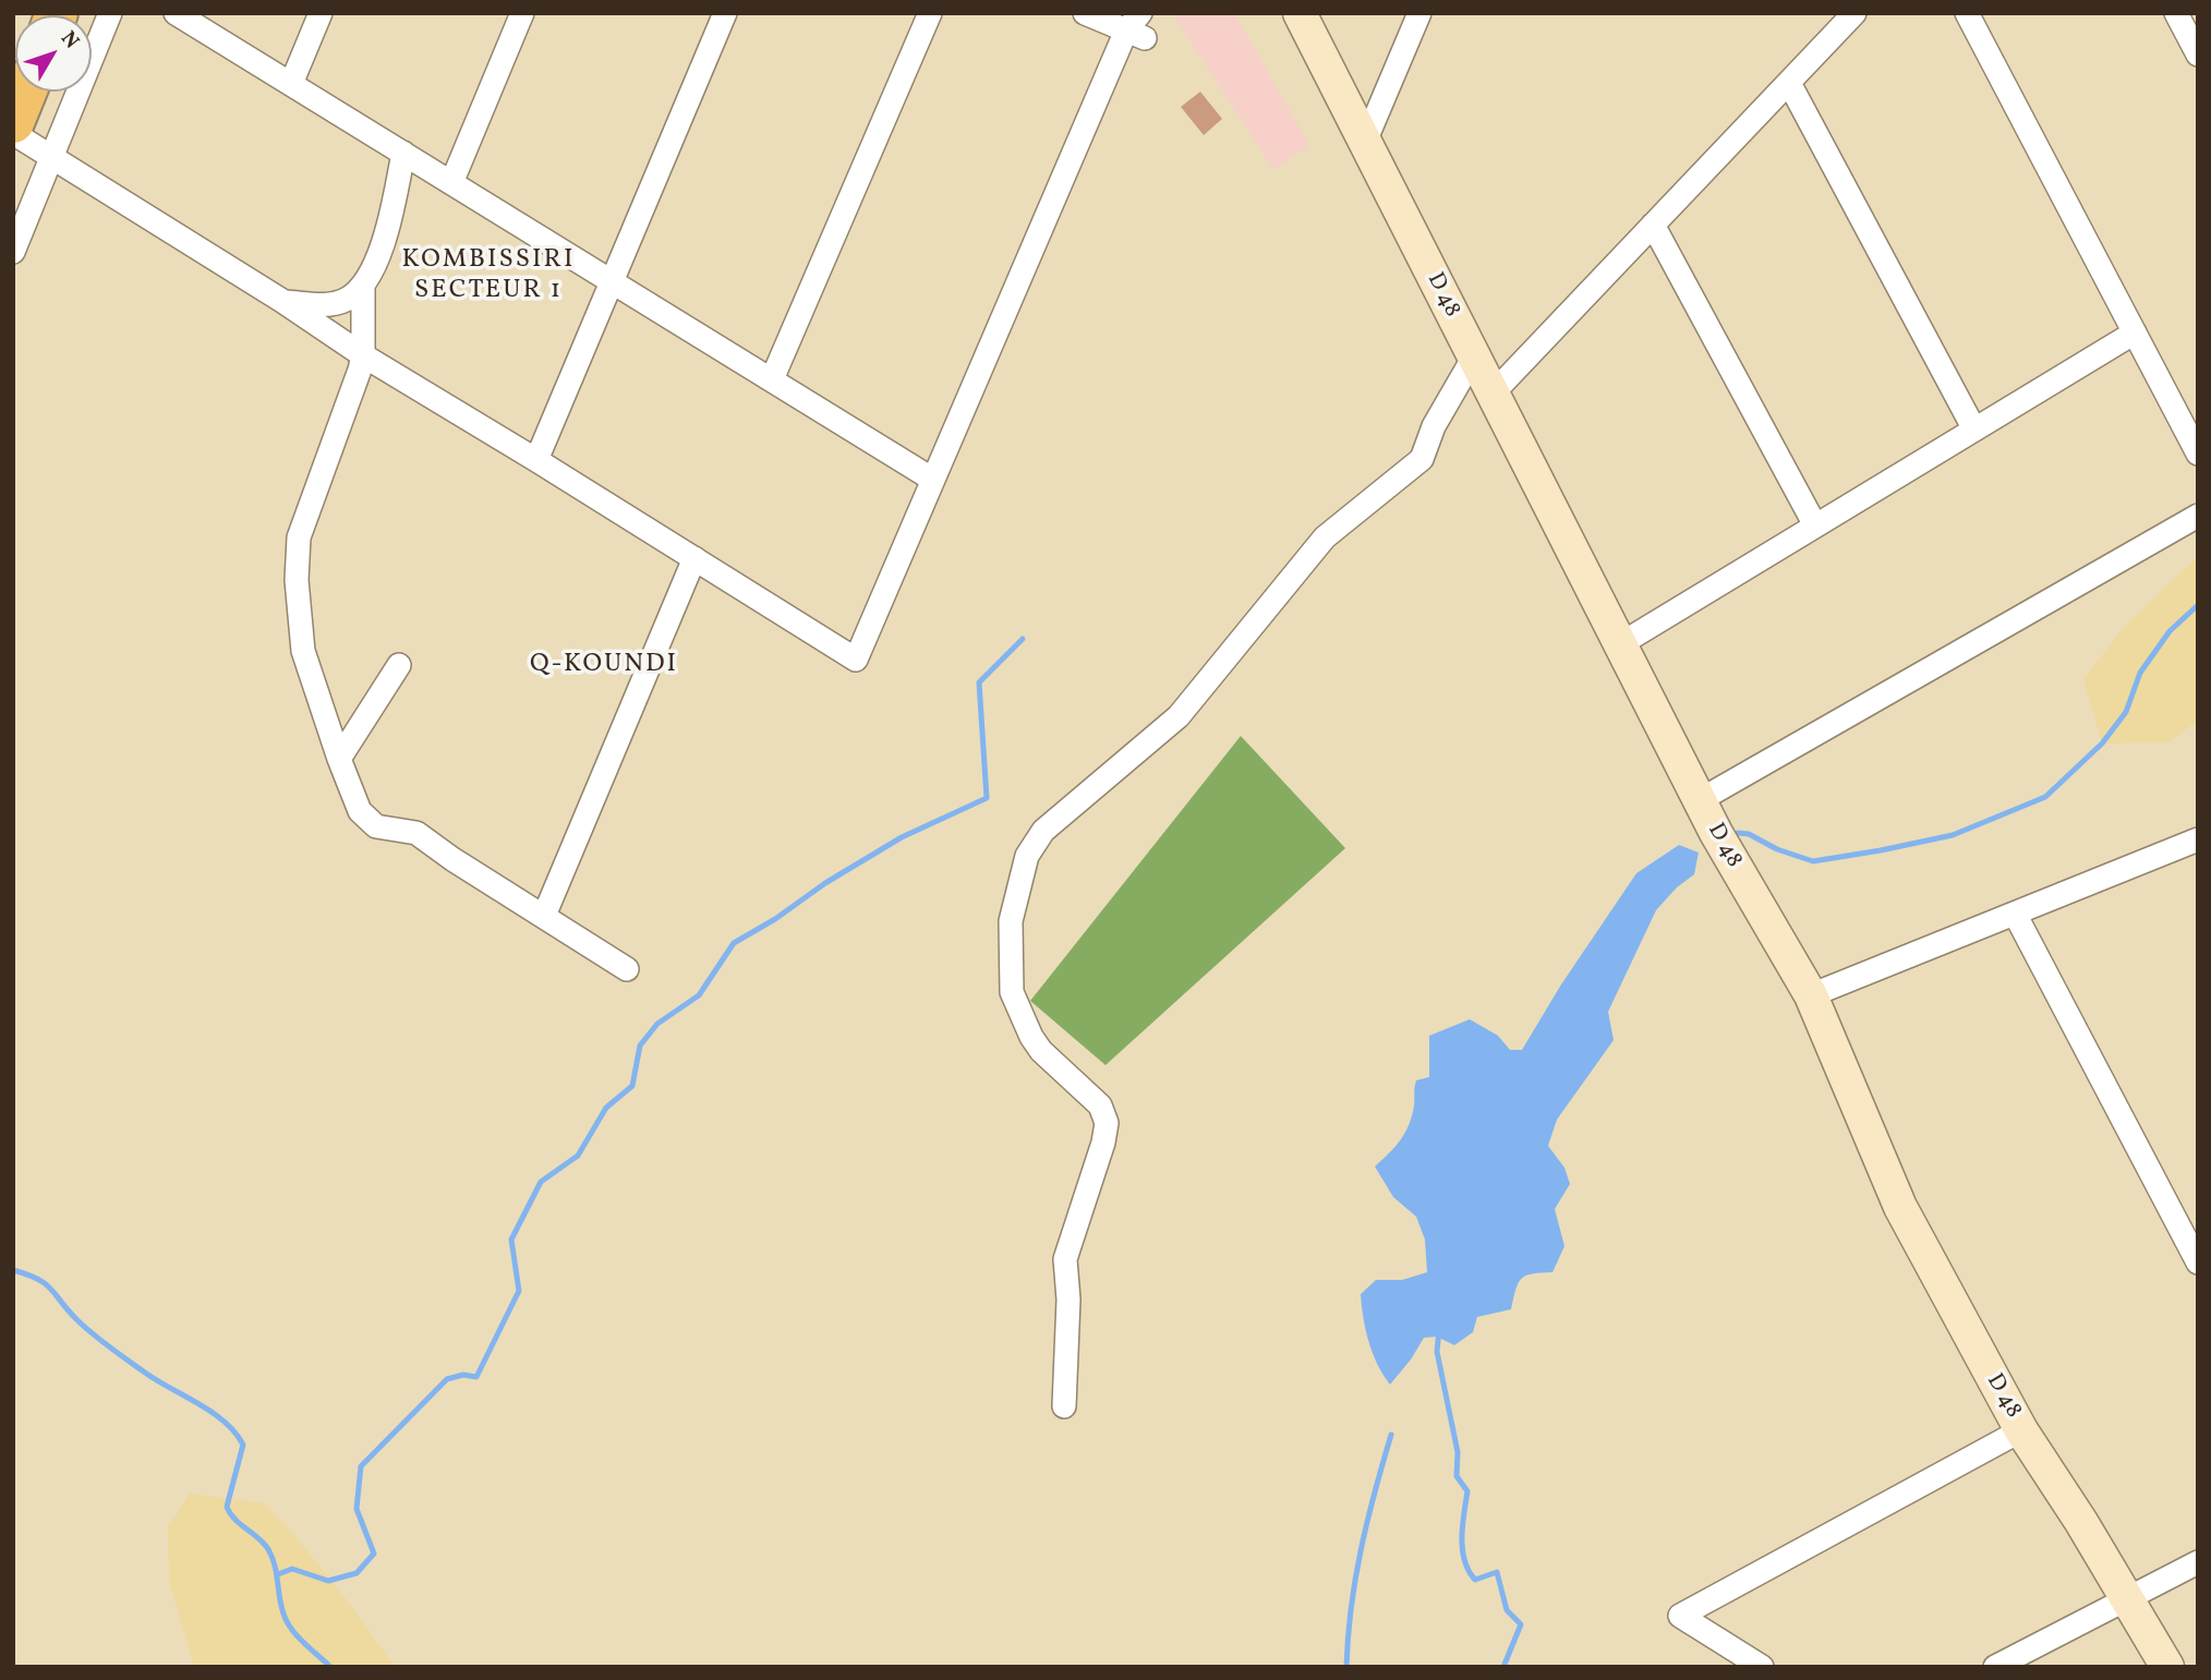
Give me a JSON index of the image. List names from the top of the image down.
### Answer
{
  "streets": {
    "street": ["D 48"]
  },
  "districts": ["KOMBISSIRI SECTEUR 1", "Q-KOUNDI"],
  "north": "top right"
}
